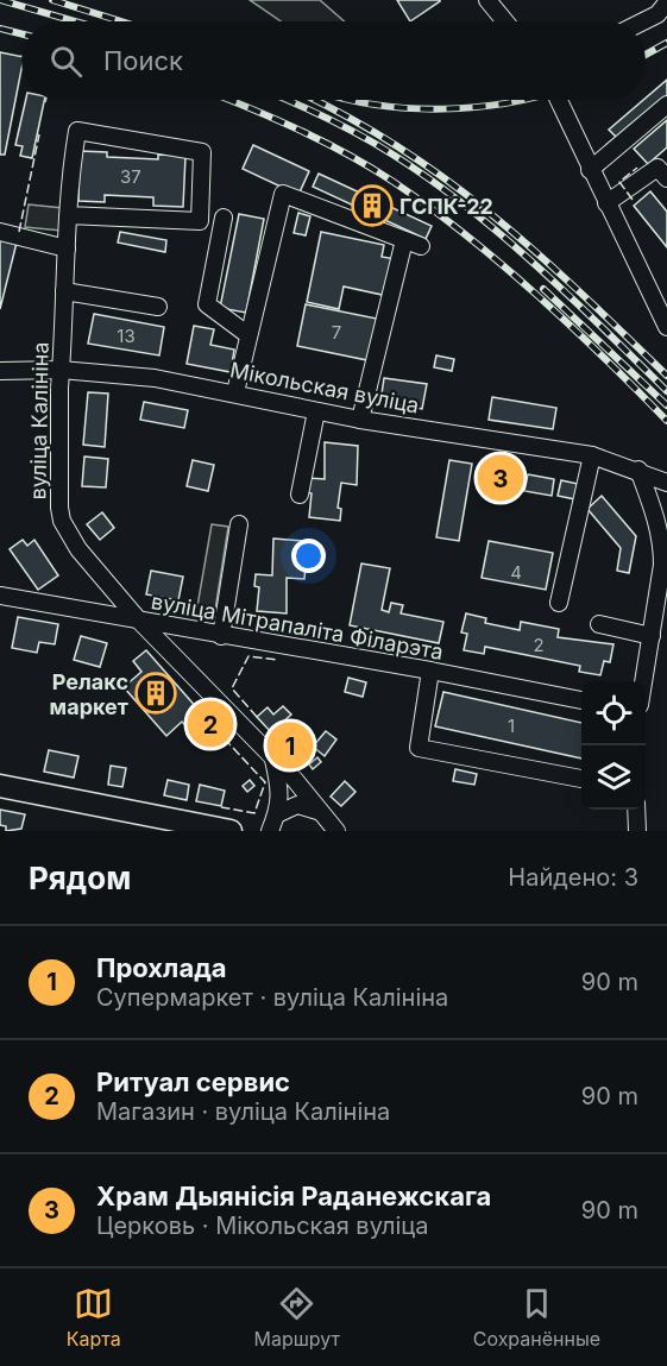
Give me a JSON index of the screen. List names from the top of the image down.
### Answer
{
  "streets": {
    "street": ["Мікольская вуліца", "вуліца Калініна", "вуліца Мітрапаліта Філарэта"]
  },
  "crossings": [
    ["Мікольская вуліца", "вуліца Калініна"],
    ["вуліца Калініна", "вуліца Мітрапаліта Філарэта"]
  ],
  "places": {
    "building": ["ГСПК-22", "Релакс маркет"]
  },
  "house_numbers": [
    "37",
    "7",
    "13",
    "4",
    "2",
    "1"
  ],
  "page": {
    "search": "Поиск",
    "pins": ["3", "2", "1"],
    "heading": ["Рядом", "Найдено: 3"],
    "list": [
      {
        "mark": "1",
        "name": "Прохлада",
        "note": "Супермаркет · вуліца Калініна",
        "value": "90 m"
      },
      {
        "mark": "2",
        "name": "Ритуал сервис",
        "note": "Магазин · вуліца Калініна",
        "value": "90 m"
      },
      {
        "mark": "3",
        "name": "Храм Дыянісія Раданежскага",
        "note": "Церковь · Мікольская вуліца",
        "value": "90 m"
      }
    ],
    "nav": ["Карта", "Маршрут", "Сохранённые"]
  }
}
